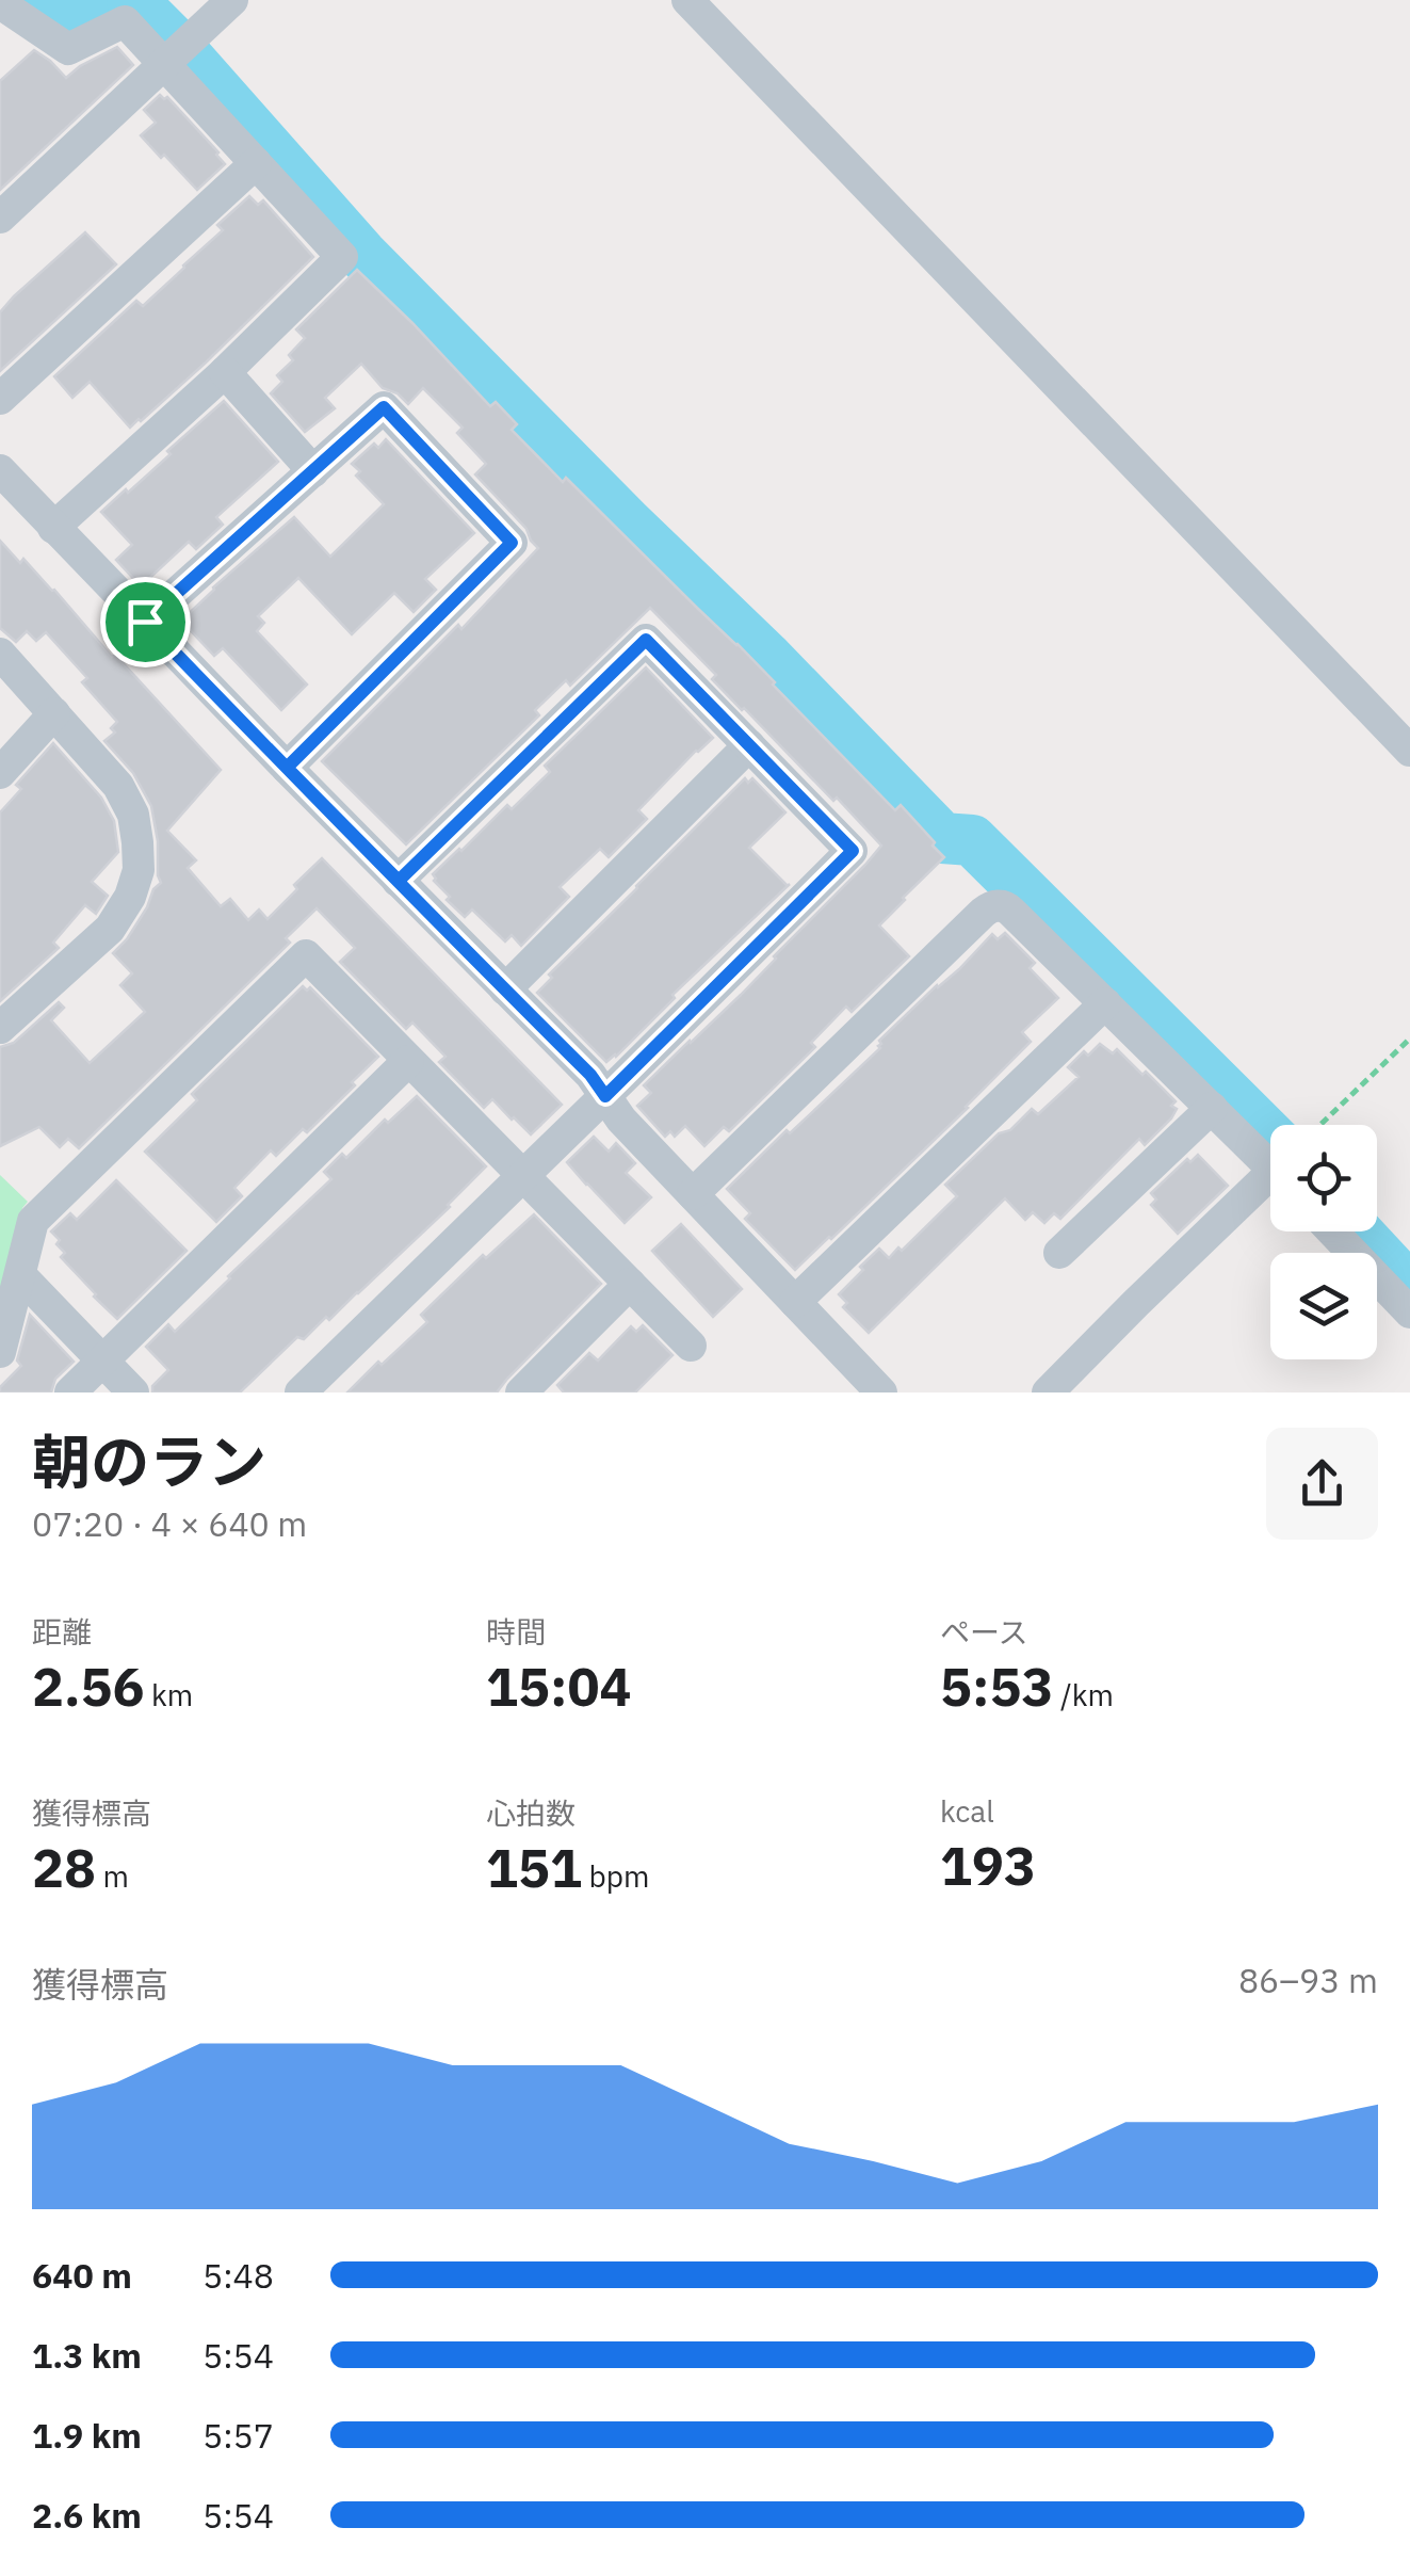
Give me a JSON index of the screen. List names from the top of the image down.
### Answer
{
  "page": {
    "heading": ["朝のラン", "07:20 · 4 × 640 m"],
    "stats": [
      ["距離", "2.56 km"],
      ["時間", "15:04"],
      ["ペース", "5:53 /km"],
      ["獲得標高", "28 m"],
      ["心拍数", "151 bpm"],
      ["kcal", "193"]
    ],
    "chart": ["獲得標高", "86–93 m"],
    "list": [
      {
        "name": "640 m",
        "note": "5:48"
      },
      {
        "name": "1.3 km",
        "note": "5:54"
      },
      {
        "name": "1.9 km",
        "note": "5:57"
      },
      {
        "name": "2.6 km",
        "note": "5:54"
      }
    ]
  }
}
